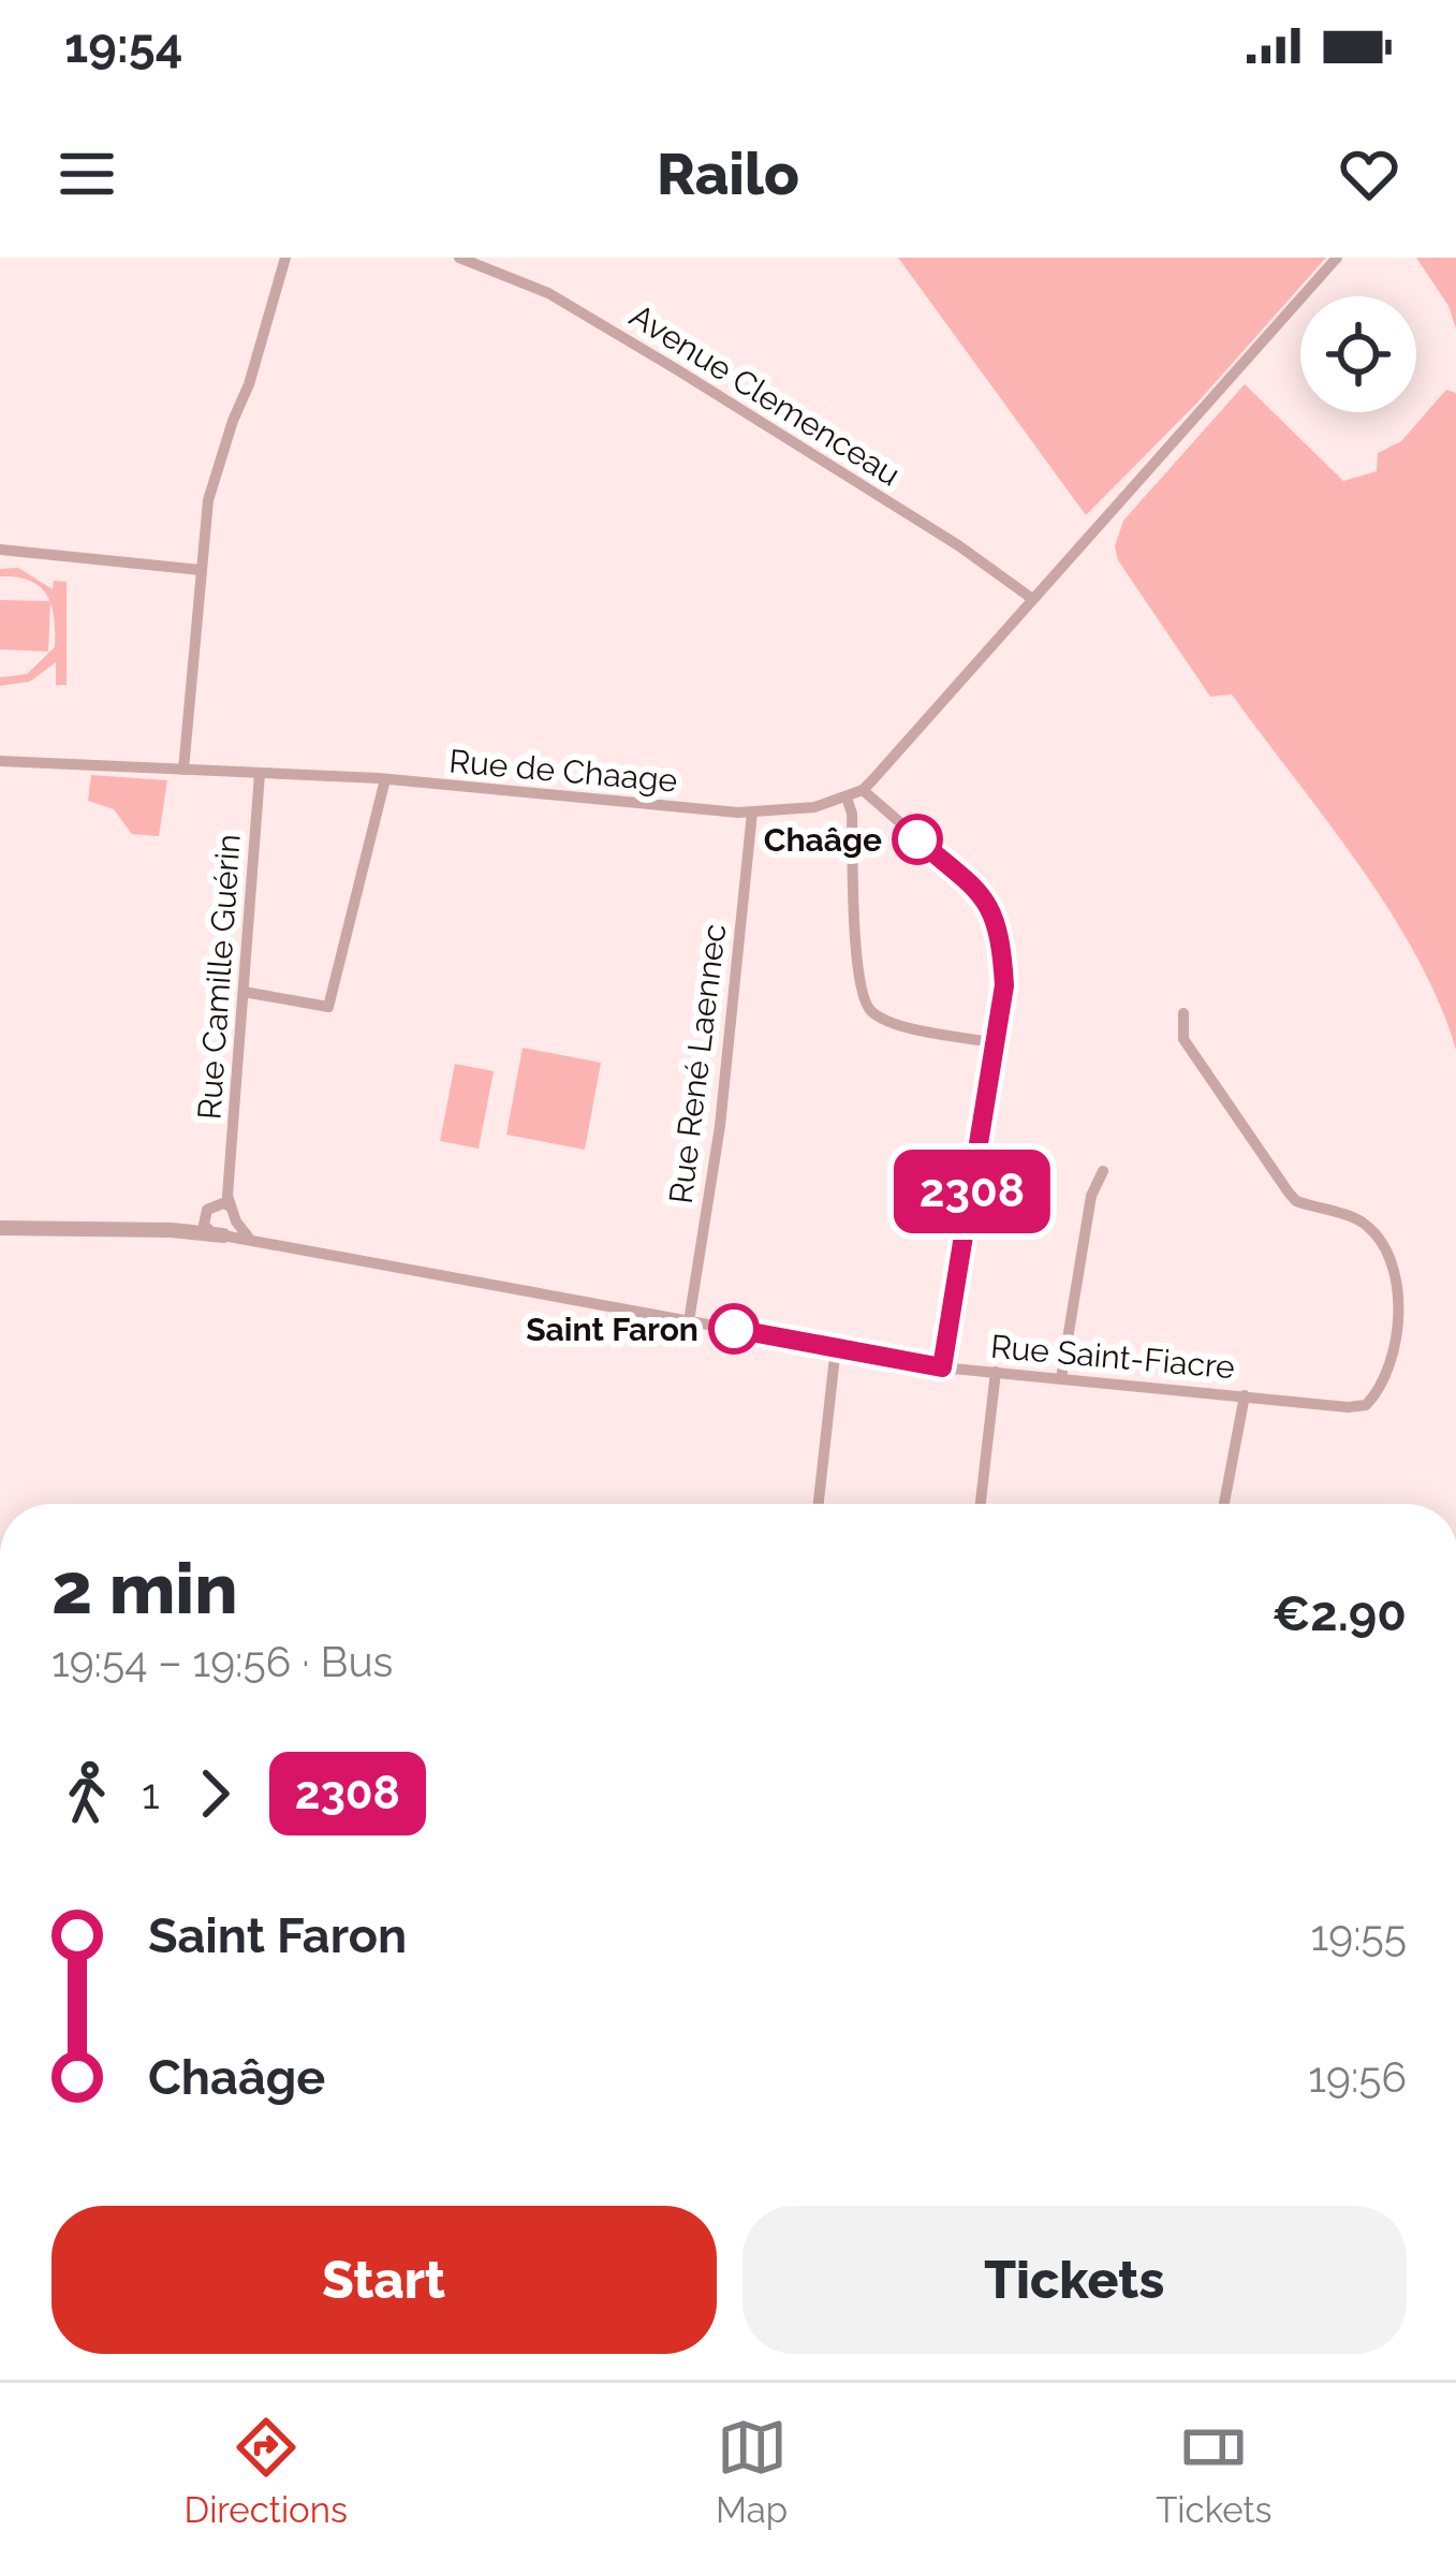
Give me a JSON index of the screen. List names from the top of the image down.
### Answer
{
  "streets": {
    "street": [
      "Avenue Clemenceau",
      "Rue de Chaage",
      "Rue Camille Guérin",
      "Rue René Laennec",
      "Rue Saint-Fiacre"
    ]
  },
  "crossings": [
    ["Avenue Clemenceau", "Rue de Chaage"],
    ["Rue de Chaage", "Rue Camille Guérin"],
    ["Rue de Chaage", "Rue René Laennec"],
    ["Rue René Laennec", "Rue Saint-Fiacre"]
  ],
  "places": ["Chaâge", "Saint Faron"],
  "lines": ["bus line 2308"],
  "page": {
    "status": "19:54",
    "header": "Railo",
    "on_map": "2308",
    "heading": ["2 min", "19:54 – 19:56 · Bus", "€2.90"],
    "legs": ["1", "2308"],
    "list": [
      {
        "name": "Saint Faron",
        "value": "19:55"
      },
      {
        "name": "Chaâge",
        "value": "19:56"
      }
    ],
    "buttons": ["Start", "Tickets"],
    "tabs": ["Directions", "Map", "Tickets"]
  }
}
